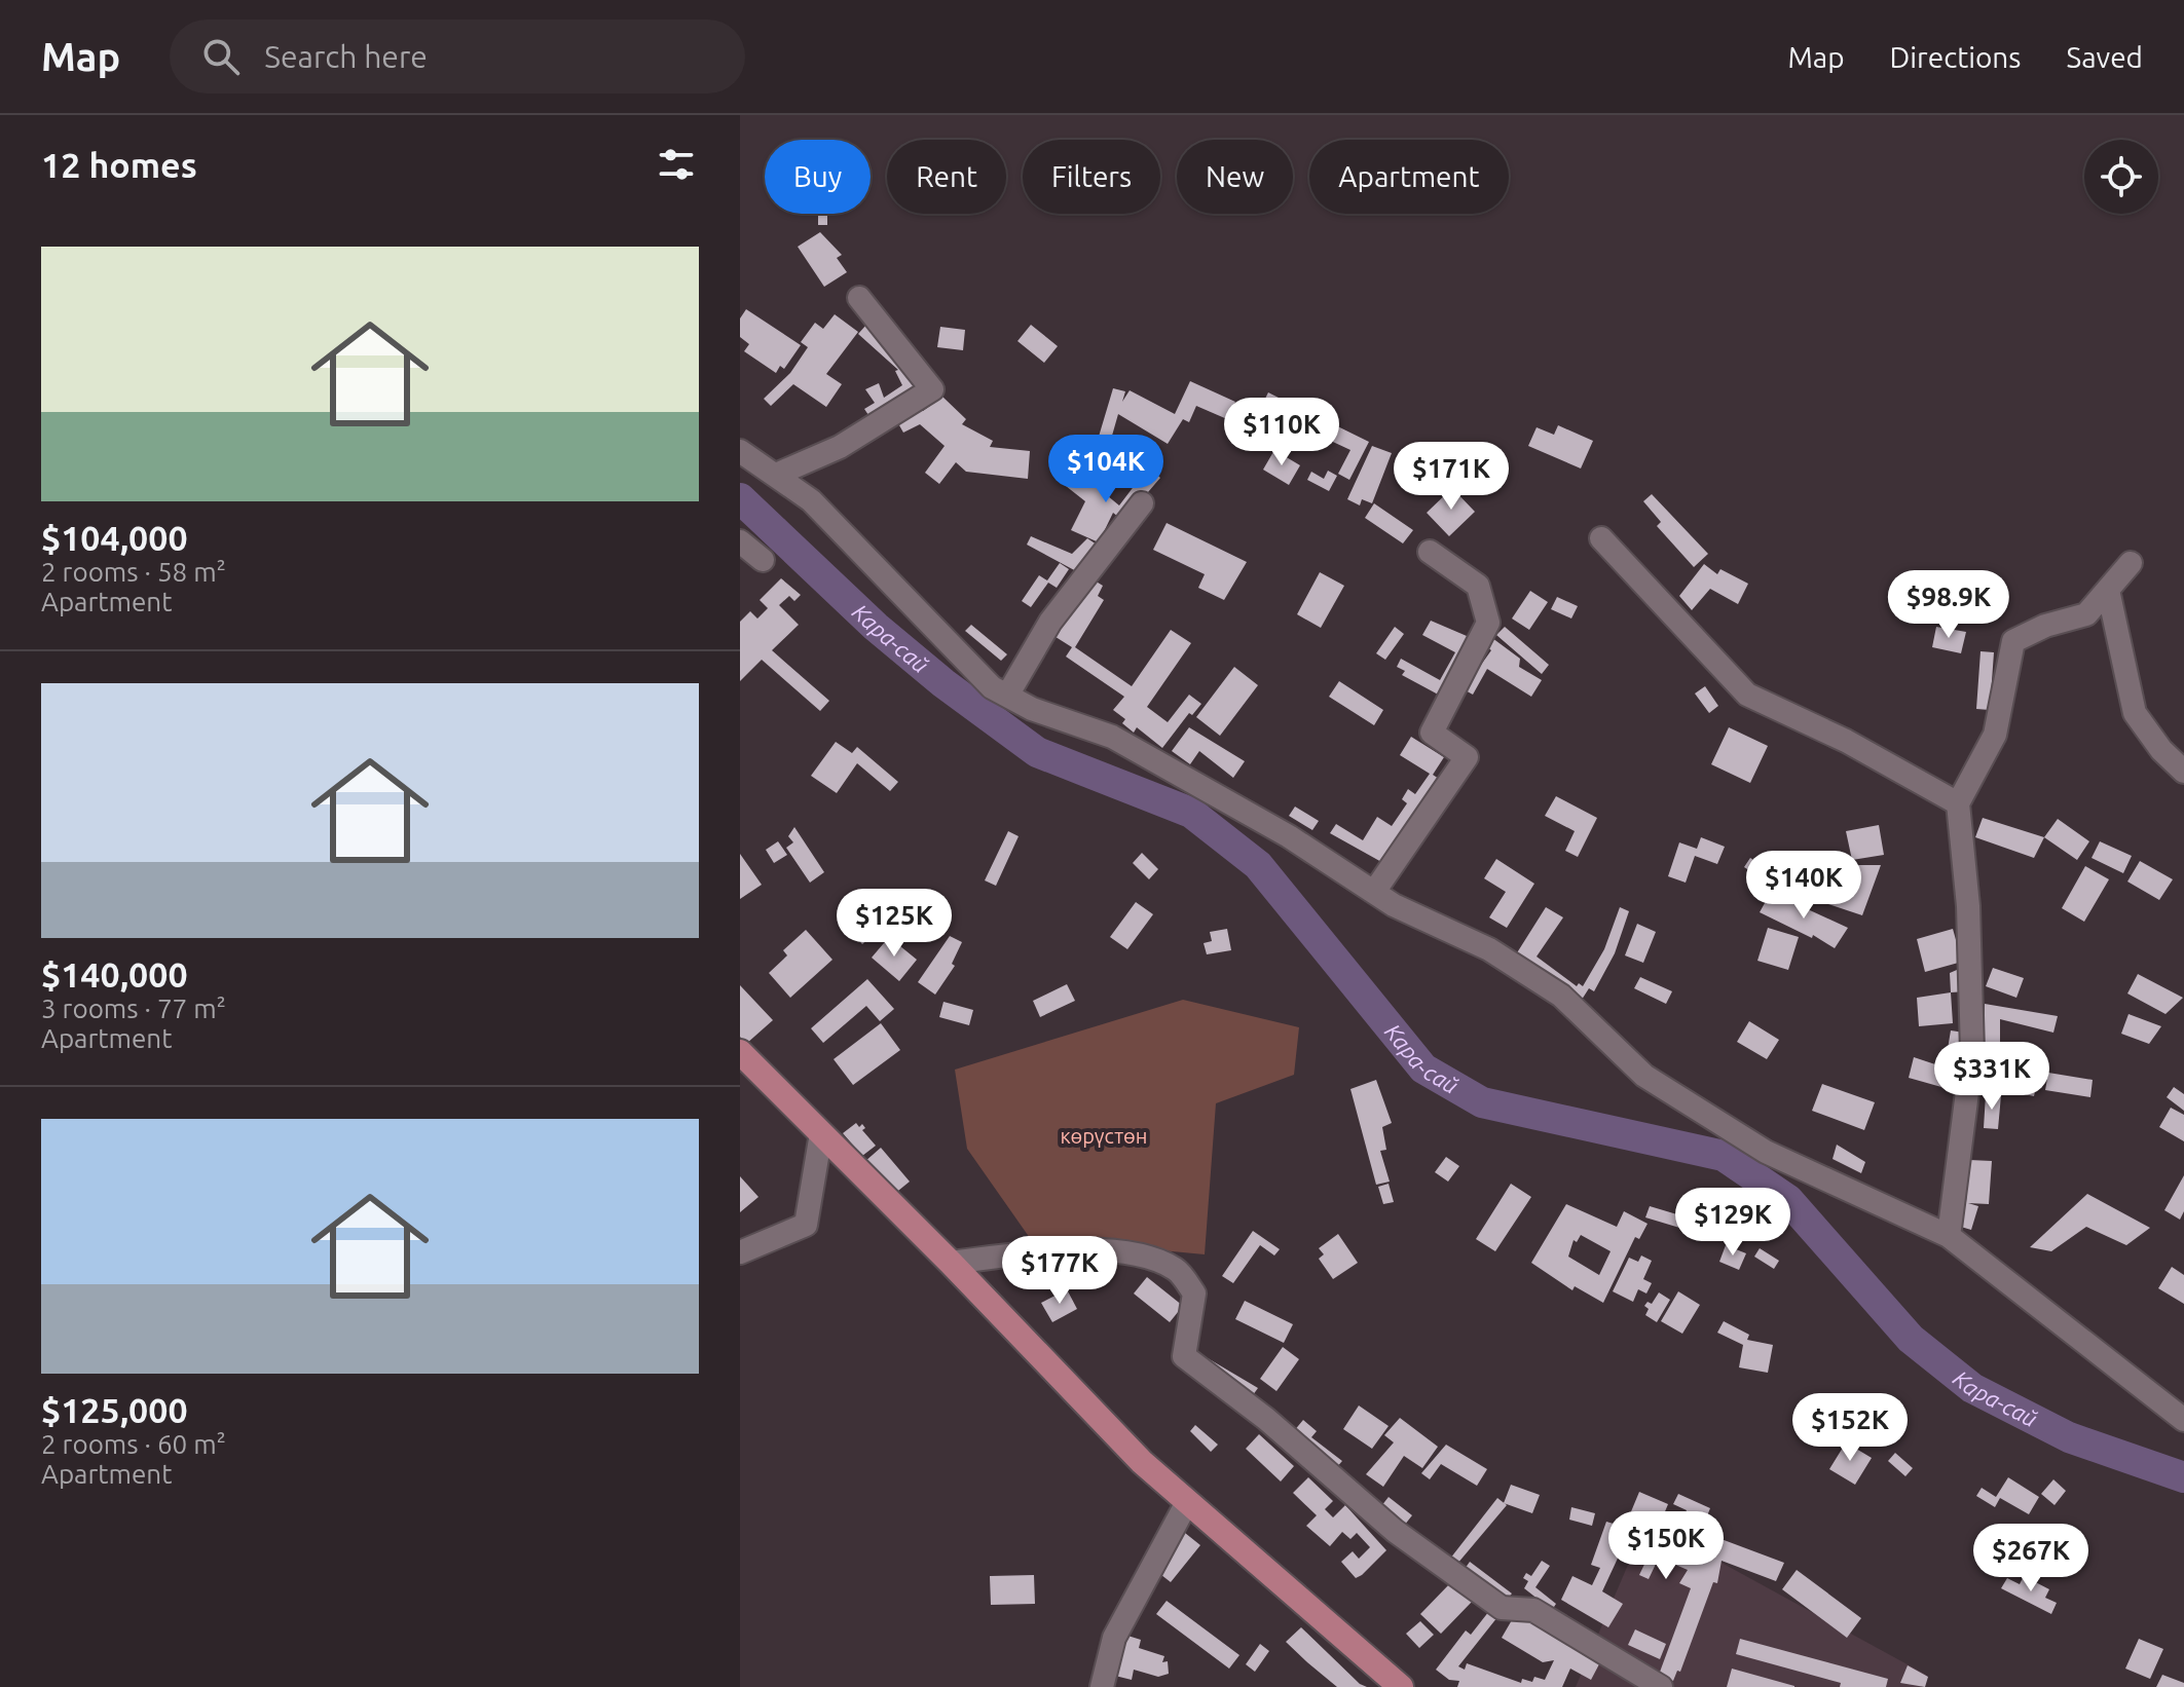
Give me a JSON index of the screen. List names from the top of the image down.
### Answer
{
  "water": ["Кара-сай"],
  "parks": ["көрүстөн"],
  "page": {
    "header": "Map",
    "search": "Search here",
    "nav": ["Map", "Directions", "Saved"],
    "heading": "12 homes",
    "chip": [
      "Buy",
      "Rent",
      "Filters",
      "New",
      "Apartment"
    ],
    "list": [
      {
        "name": "$104,000",
        "note": "2 rooms · 58 m² · Apartment"
      },
      {
        "name": "$140,000",
        "note": "3 rooms · 77 m² · Apartment"
      },
      {
        "name": "$125,000",
        "note": "2 rooms · 60 m² · Apartment"
      }
    ],
    "price": [
      "$110K",
      "$104K",
      "$171K",
      "$98.9K",
      "$140K",
      "$125K",
      "$331K",
      "$129K",
      "$177K",
      "$152K",
      "$150K",
      "$267K"
    ]
  }
}
